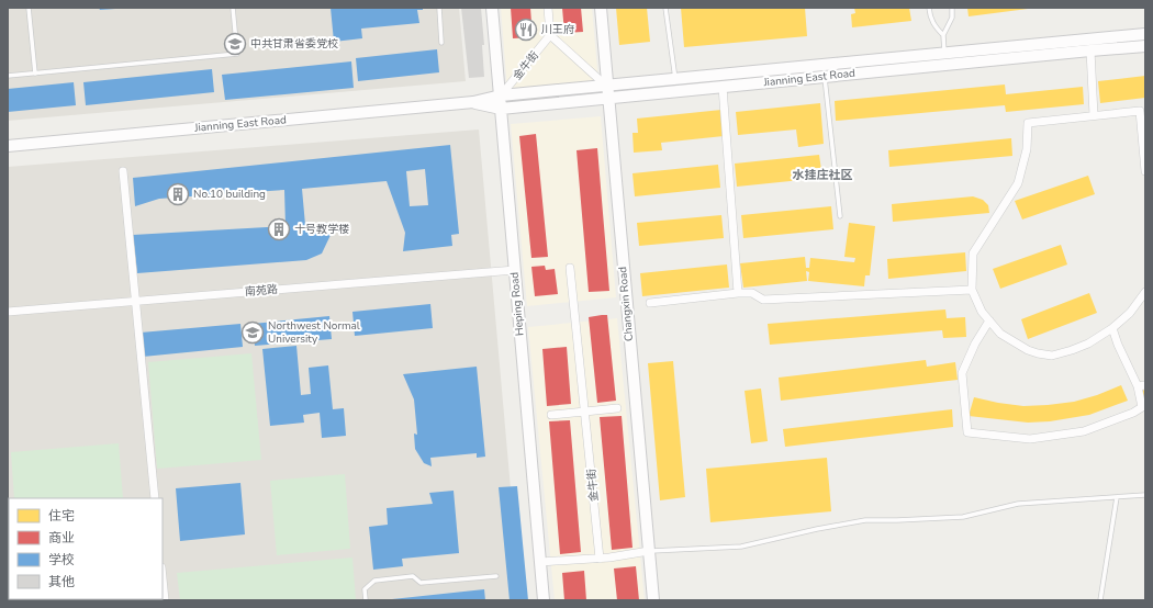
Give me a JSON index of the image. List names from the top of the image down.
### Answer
{
  "streets": {
    "main road": ["Jianning East Road", "Heping Road", "Changxin Road"],
    "street": ["金牛街", "南苑路"]
  },
  "crossings": [
    ["金牛街", "Jianning East Road"],
    ["金牛街", "Heping Road"],
    ["Jianning East Road", "Heping Road"],
    ["Jianning East Road", "Changxin Road"],
    ["南苑路", "Heping Road"]
  ],
  "districts": ["水挂庄社区"],
  "places": {
    "restaurant": ["川王府"],
    "school or university": ["中共甘肃省委党校", "Northwest Normal University"],
    "building": ["No.10 building", "十号教学楼"]
  },
  "legend": [
    "住宅",
    "商业",
    "学校",
    "其他"
  ]
}
